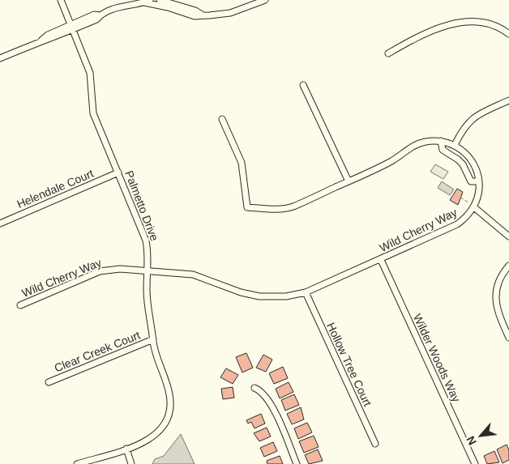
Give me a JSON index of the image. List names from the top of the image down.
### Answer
{
  "streets": {
    "street": [
      "Helendale Court",
      "Palmetto Drive",
      "Wild Cherry Way",
      "Clear Creek Court",
      "Wilder Woods Way",
      "Hollow Tree Court"
    ]
  },
  "crossings": [
    ["Helendale Court", "Palmetto Drive"],
    ["Palmetto Drive", "Wild Cherry Way"],
    ["Palmetto Drive", "Clear Creek Court"],
    ["Wild Cherry Way", "Wilder Woods Way"],
    ["Wild Cherry Way", "Hollow Tree Court"]
  ],
  "north": "bottom left"
}
